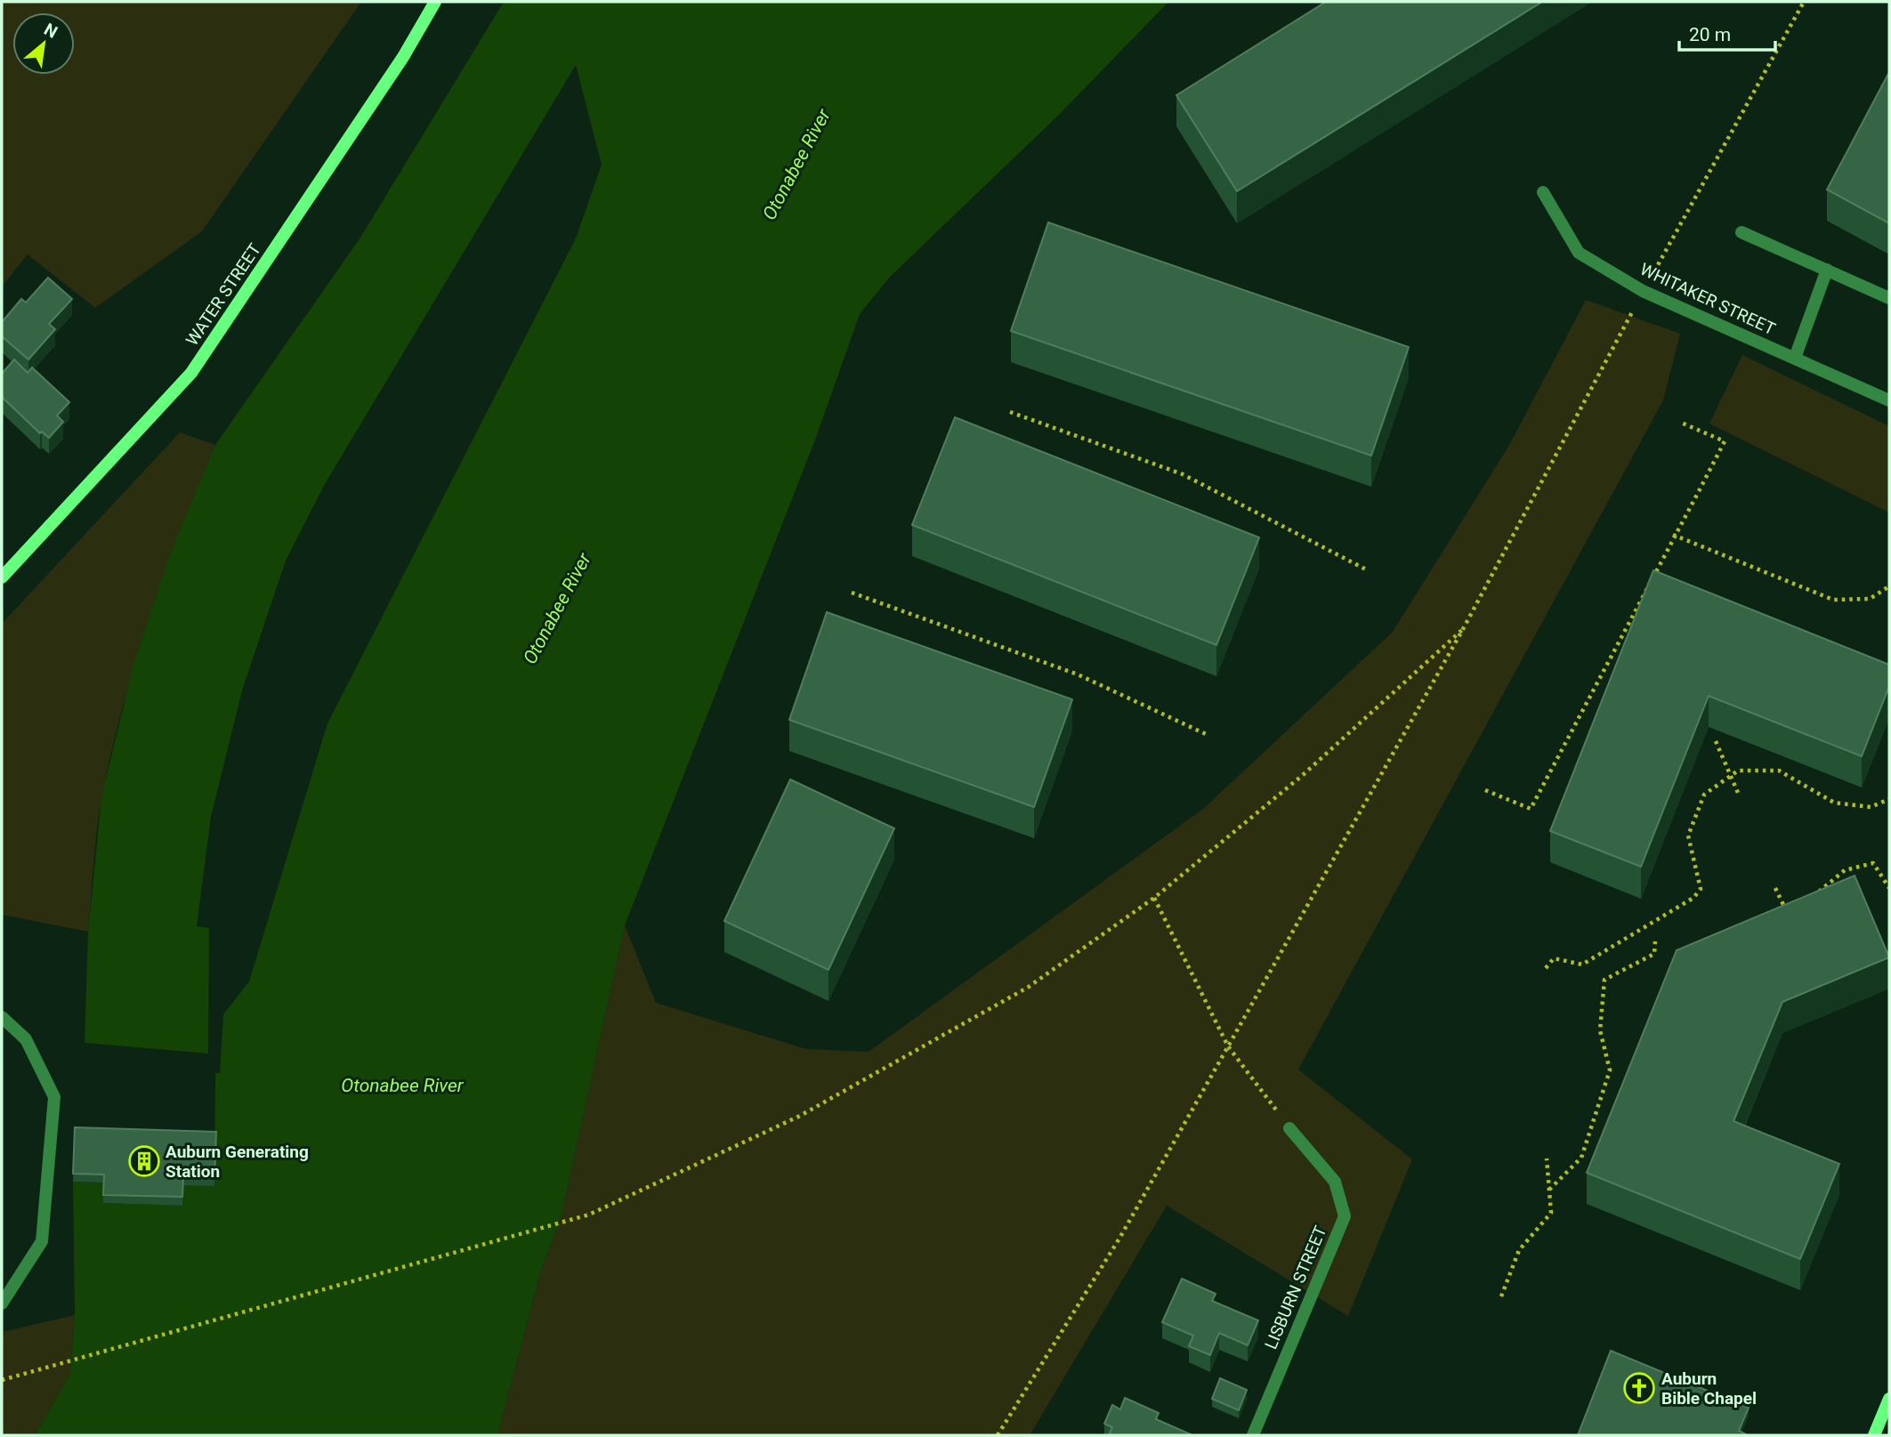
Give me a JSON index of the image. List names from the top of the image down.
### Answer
{
  "streets": {
    "main road": ["WATER STREET"],
    "street": ["WHITAKER STREET", "LISBURN STREET"]
  },
  "water": ["Otonabee River"],
  "places": {
    "building": ["Auburn Generating Station"],
    "church": ["Auburn Bible Chapel"]
  },
  "scale_bar": "20 m",
  "north": "top right"
}
